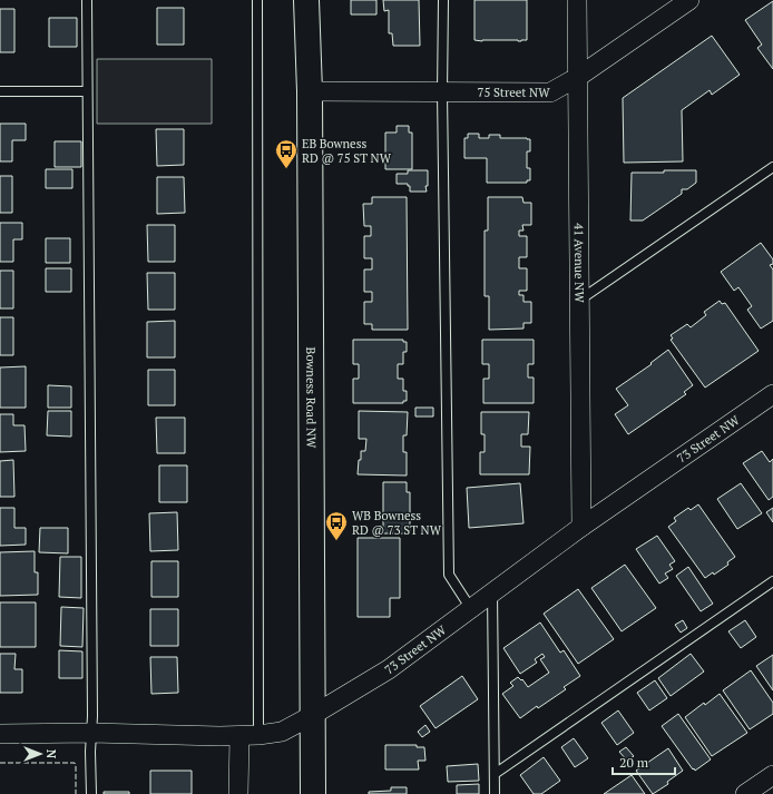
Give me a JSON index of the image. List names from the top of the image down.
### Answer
{
  "streets": {
    "street": [
      "75 Street NW",
      "41 Avenue NW",
      "Bowness Road NW",
      "73 Street NW"
    ]
  },
  "crossings": [
    ["75 Street NW", "41 Avenue NW"],
    ["75 Street NW", "Bowness Road NW"],
    ["41 Avenue NW", "73 Street NW"],
    ["Bowness Road NW", "73 Street NW"]
  ],
  "places": {
    "bus stop": ["EB Bowness RD @ 75 ST NW", "WB Bowness RD @ 73 ST NW"]
  },
  "scale_bar": "20 m",
  "north": "right"
}
